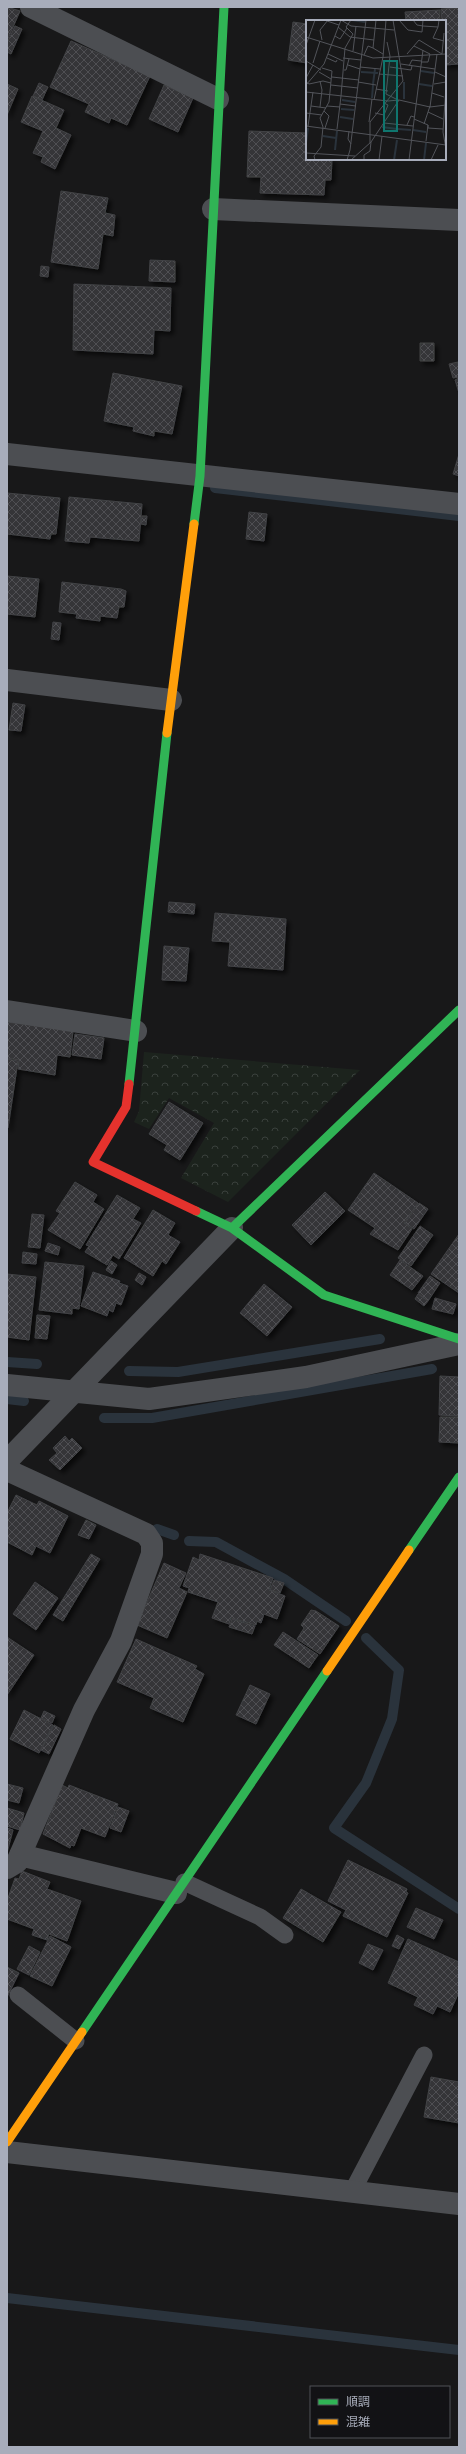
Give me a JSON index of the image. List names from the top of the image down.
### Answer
{
  "legend": ["順調", "混雑"]
}
